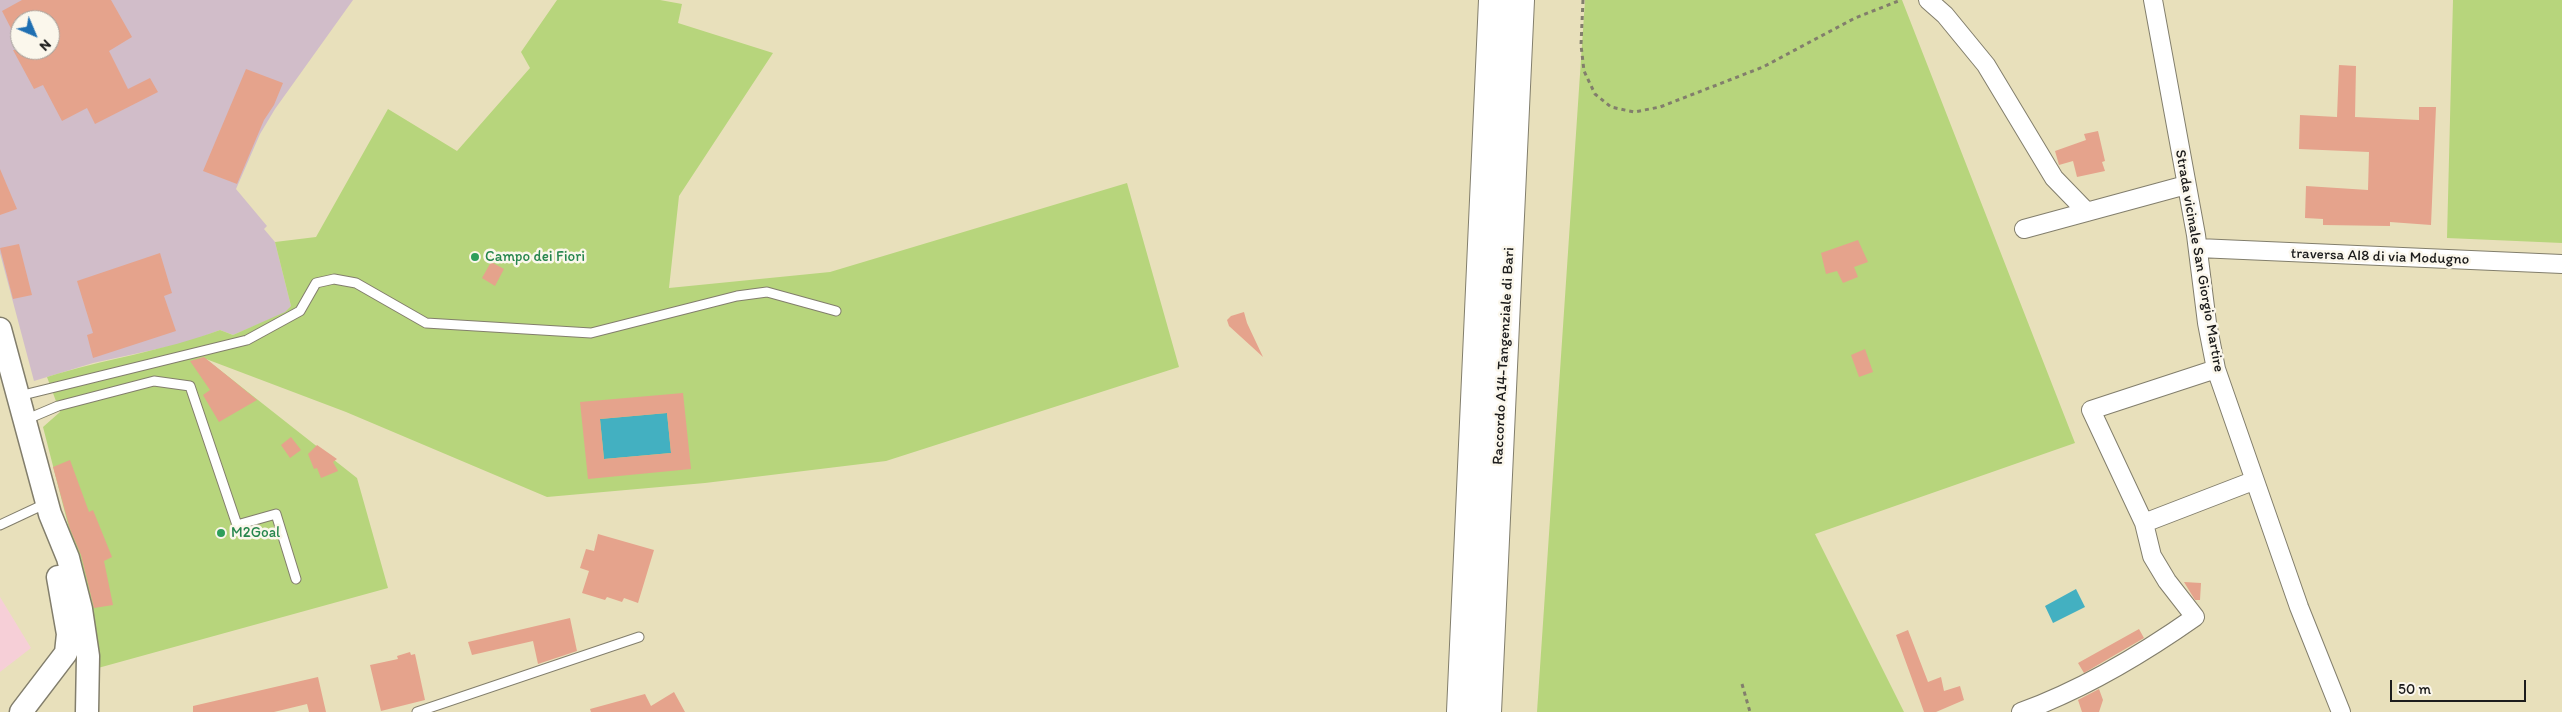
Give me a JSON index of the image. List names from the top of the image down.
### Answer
{
  "streets": {
    "highway": ["Raccordo A14-Tangenziale di Bari"],
    "street": ["traversa AI8 di via Modugno", "Strada vicinale San Giorgio Martire"]
  },
  "crossings": [
    ["traversa AI8 di via Modugno", "Strada vicinale San Giorgio Martire"]
  ],
  "places": ["Campo dei Fiori", "M2Goal"],
  "scale_bar": "50 m",
  "north": "bottom right"
}
